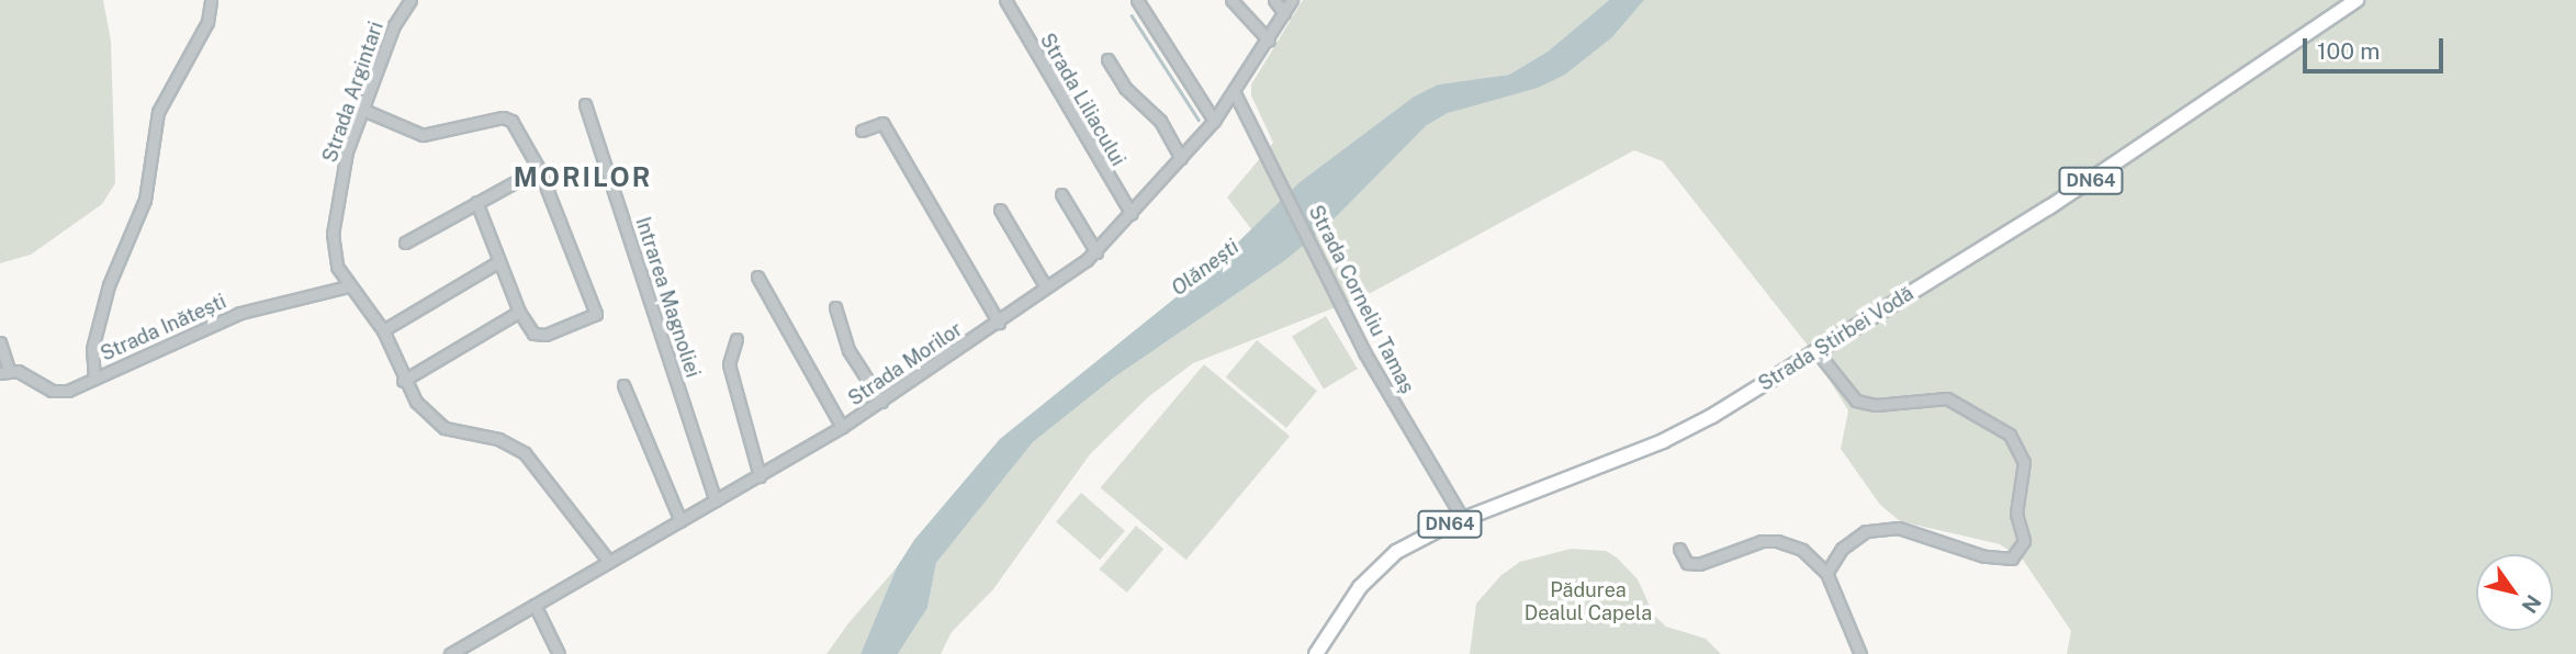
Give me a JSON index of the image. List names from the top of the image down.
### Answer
{
  "streets": {
    "main road": ["DN64", "Strada Știrbei Vodă"],
    "street": [
      "Strada Argintari",
      "Strada Liliacului",
      "Intrarea Magnoliei",
      "Strada Corneliu Tamaș",
      "Strada Inătești",
      "Strada Morilor"
    ]
  },
  "crossings": [
    ["Strada Argintari", "Strada Inătești"],
    ["Strada Argintari", "Strada Morilor"],
    ["Strada Liliacului", "Strada Morilor"],
    ["Intrarea Magnoliei", "Strada Morilor"],
    ["Strada Corneliu Tamaș", "Strada Știrbei Vodă"],
    ["Strada Corneliu Tamaș", "Strada Morilor"]
  ],
  "districts": ["MORILOR"],
  "water": ["Olănești"],
  "parks": ["Pădurea Dealul Capela"],
  "scale_bar": "100 m",
  "north": "bottom right"
}
